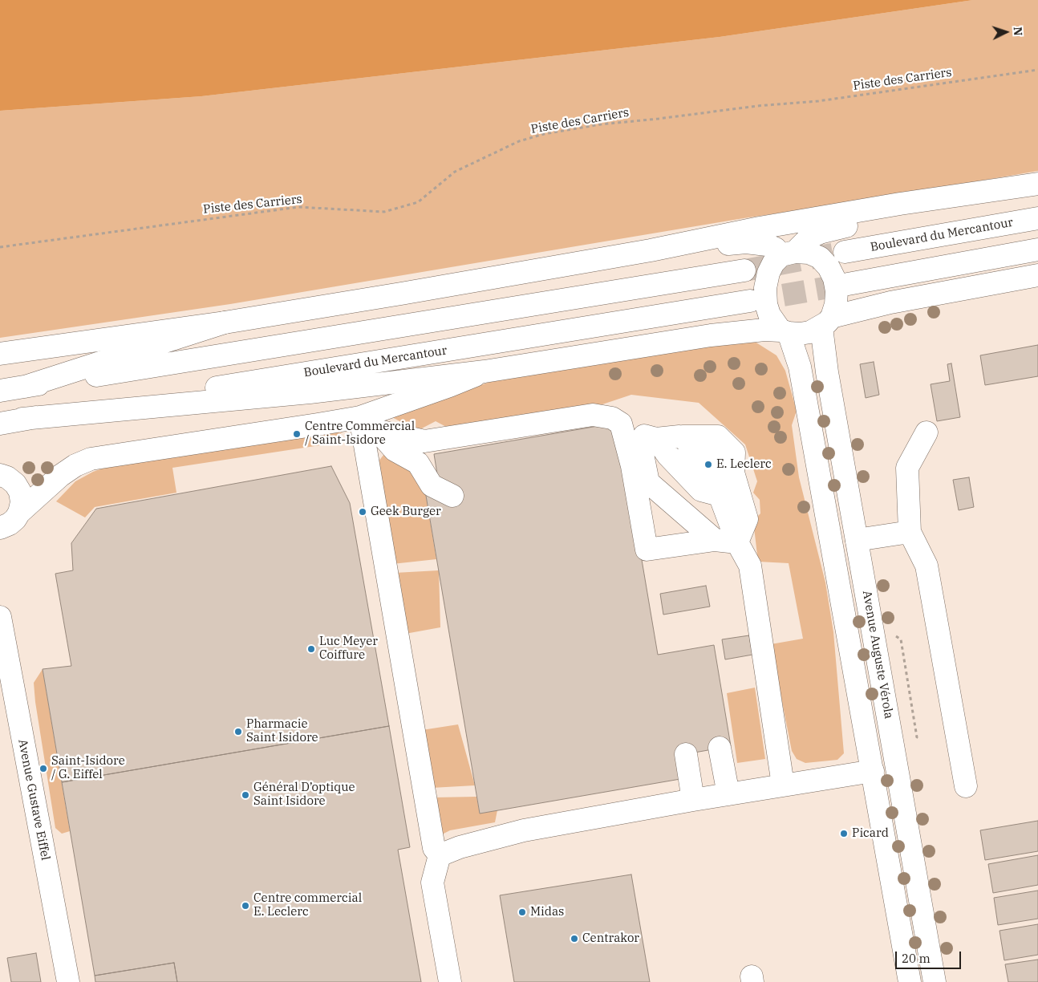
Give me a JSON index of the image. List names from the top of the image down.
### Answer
{
  "streets": {
    "main road": ["Boulevard du Mercantour", "Avenue Auguste Vérola", "Avenue Gustave Eiffel"],
    "path": ["Piste des Carriers"]
  },
  "places": [
    "Centre Commercial / Saint-Isidore",
    "E. Leclerc",
    "Geek Burger",
    "Luc Meyer Coiffure",
    "Pharmacie Saint Isidore",
    "Saint-Isidore / G. Eiffel",
    "Général D’optique Saint Isidore",
    "Picard",
    "Centre commercial E. Leclerc",
    "Midas",
    "Centrakor"
  ],
  "scale_bar": "20 m",
  "north": "right"
}
